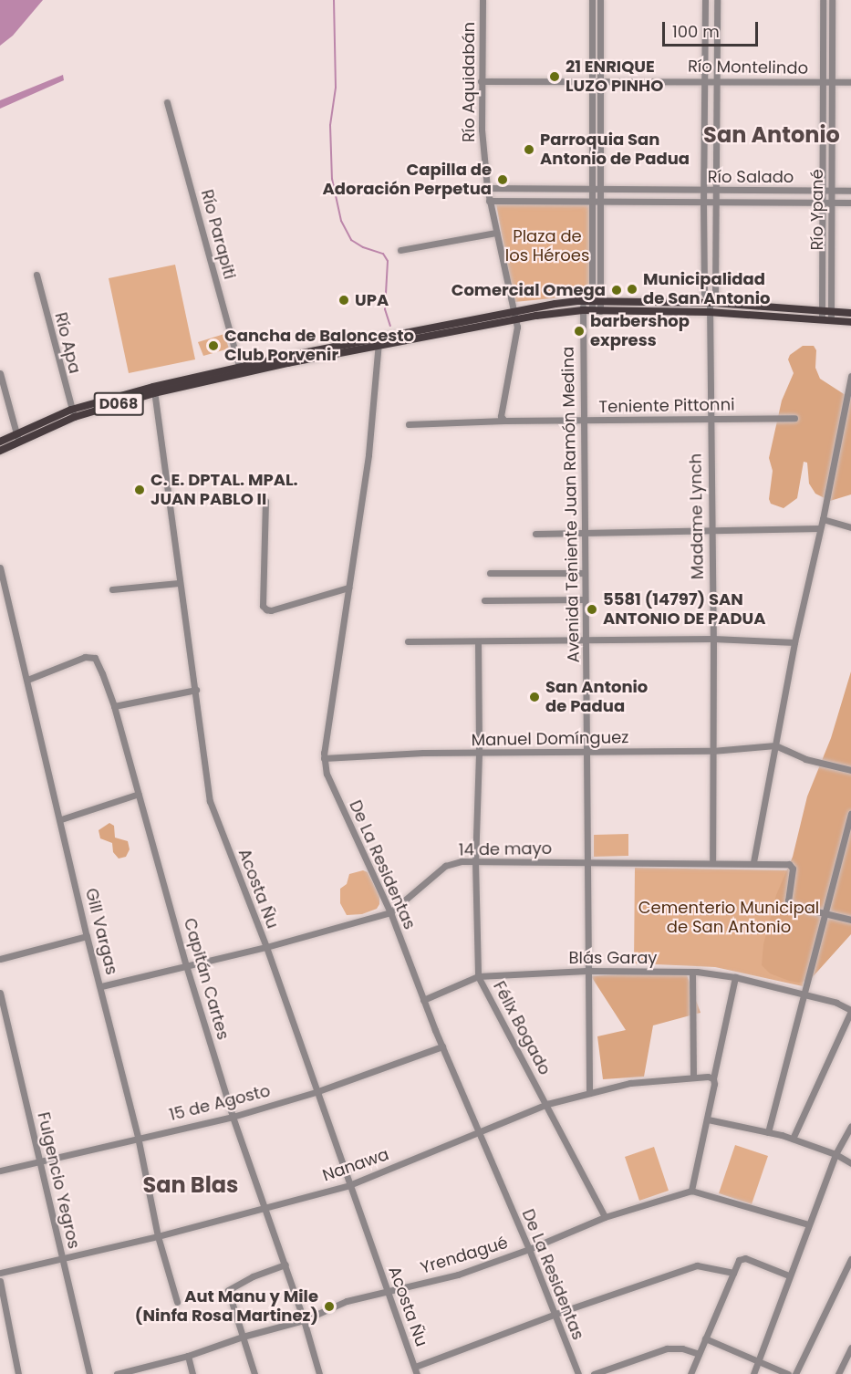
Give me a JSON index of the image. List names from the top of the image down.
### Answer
{
  "streets": {
    "main road": ["D068"],
    "street": [
      "Río Montelindo",
      "Río Aquidabán",
      "Río Salado",
      "Río Ypané",
      "Río Parapiti",
      "Río Apa",
      "Teniente Pittonni",
      "Avenida Teniente Juan Ramón Medina",
      "Madame Lynch",
      "Manuel Domínguez",
      "14 de mayo",
      "De La Residentas",
      "Acosta Ñu",
      "Gill Vargas",
      "Blás Garay",
      "Capitán Cartes",
      "Félix Bogado",
      "15 de Agosto",
      "Nanawa",
      "Fulgencio Yegros",
      "Yrendagué"
    ]
  },
  "crossings": [
    ["Río Montelindo", "Río Aquidabán"],
    ["Río Montelindo", "Río Ypané"],
    ["Río Aquidabán", "Río Salado"],
    ["Río Aquidabán", "D068"],
    ["Río Aquidabán", "Teniente Pittonni"],
    ["Río Salado", "Río Ypané"],
    ["Río Ypané", "D068"],
    ["Río Parapiti", "D068"],
    ["Río Apa", "D068"],
    ["D068", "Avenida Teniente Juan Ramón Medina"],
    ["D068", "Madame Lynch"],
    ["D068", "De La Residentas"],
    ["D068", "Acosta Ñu"],
    ["Teniente Pittonni", "Avenida Teniente Juan Ramón Medina"],
    ["Teniente Pittonni", "Madame Lynch"],
    ["Avenida Teniente Juan Ramón Medina", "Manuel Domínguez"],
    ["Avenida Teniente Juan Ramón Medina", "14 de mayo"],
    ["Avenida Teniente Juan Ramón Medina", "Blás Garay"],
    ["Avenida Teniente Juan Ramón Medina", "Nanawa"],
    ["Madame Lynch", "Manuel Domínguez"],
    ["Madame Lynch", "14 de mayo"],
    ["Manuel Domínguez", "De La Residentas"],
    ["Manuel Domínguez", "Félix Bogado"],
    ["14 de mayo", "De La Residentas"],
    ["14 de mayo", "Acosta Ñu"],
    ["14 de mayo", "Gill Vargas"],
    ["14 de mayo", "Capitán Cartes"],
    ["14 de mayo", "Félix Bogado"],
    ["De La Residentas", "Blás Garay"],
    ["De La Residentas", "15 de Agosto"],
    ["De La Residentas", "Nanawa"],
    ["De La Residentas", "Yrendagué"],
    ["Acosta Ñu", "15 de Agosto"],
    ["Acosta Ñu", "Nanawa"],
    ["Acosta Ñu", "Yrendagué"],
    ["Gill Vargas", "Capitán Cartes"],
    ["Gill Vargas", "15 de Agosto"],
    ["Gill Vargas", "Nanawa"],
    ["Blás Garay", "Félix Bogado"],
    ["Capitán Cartes", "15 de Agosto"],
    ["Capitán Cartes", "Nanawa"],
    ["Capitán Cartes", "Yrendagué"],
    ["Félix Bogado", "Nanawa"],
    ["Félix Bogado", "Yrendagué"],
    ["15 de Agosto", "Fulgencio Yegros"],
    ["Nanawa", "Fulgencio Yegros"]
  ],
  "districts": ["San Antonio", "San Blas"],
  "parks": ["Plaza de los Héroes", "Cementerio Municipal de San Antonio"],
  "places": [
    "21 ENRIQUE LUZO PINHO",
    "Parroquia San Antonio de Padua",
    "Capilla de Adoración Perpetua",
    "Municipalidad de San Antonio",
    "Comercial Omega",
    "UPA",
    "barbershop express",
    "Cancha de Baloncesto Club Porvenir",
    "C. E. DPTAL. MPAL. JUAN PABLO II",
    "5581 (14797) SAN ANTONIO DE PADUA",
    "San Antonio de Padua",
    "Aut Manu y Mile (Ninfa Rosa Martinez)"
  ],
  "scale_bar": "100 m"
}
